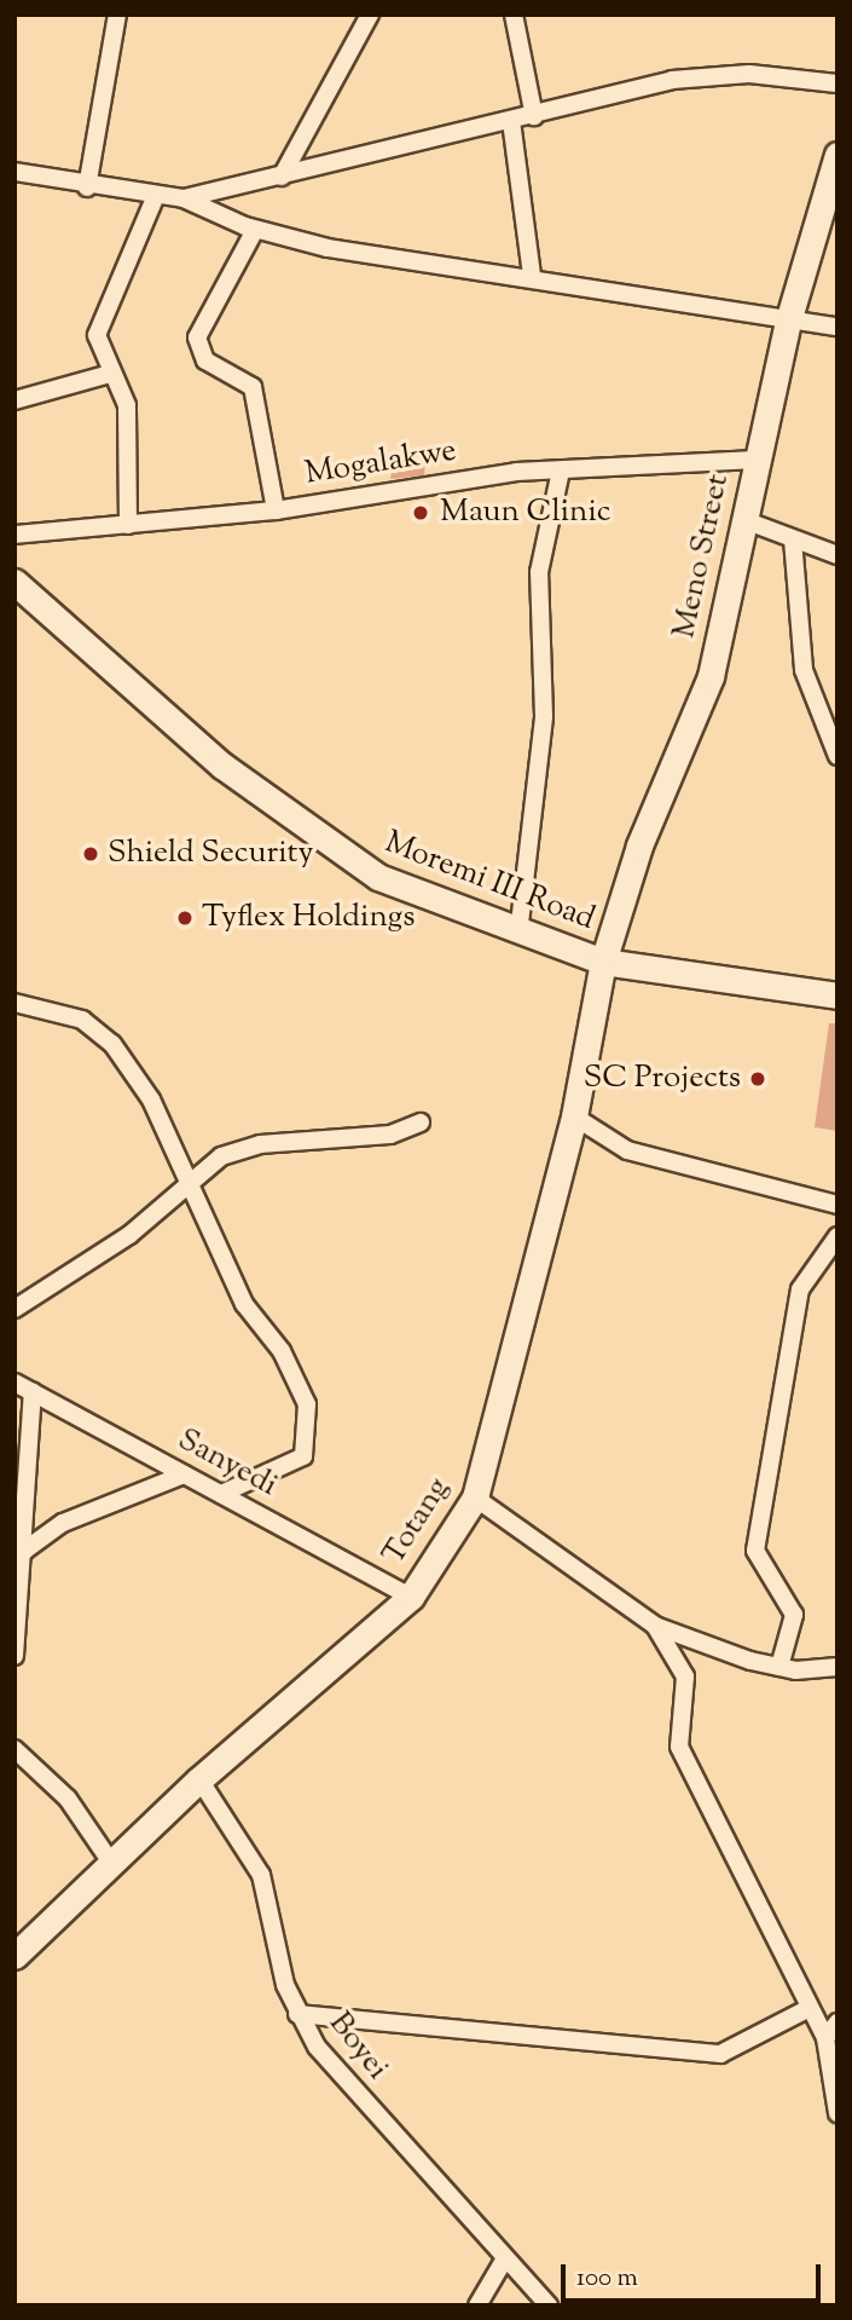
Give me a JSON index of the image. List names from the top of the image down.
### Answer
{
  "streets": {
    "street": [
      "Mogalakwe",
      "Meno Street",
      "Moremi III Road",
      "Sanyedi",
      "Totang",
      "Boyei"
    ]
  },
  "crossings": [
    ["Mogalakwe", "Meno Street"],
    ["Meno Street", "Moremi III Road"],
    ["Meno Street", "Totang"],
    ["Moremi III Road", "Totang"],
    ["Sanyedi", "Totang"],
    ["Totang", "Boyei"]
  ],
  "places": [
    "Maun Clinic",
    "Shield Security",
    "Tyflex Holdings",
    "SC Projects"
  ],
  "scale_bar": "100 m"
}
